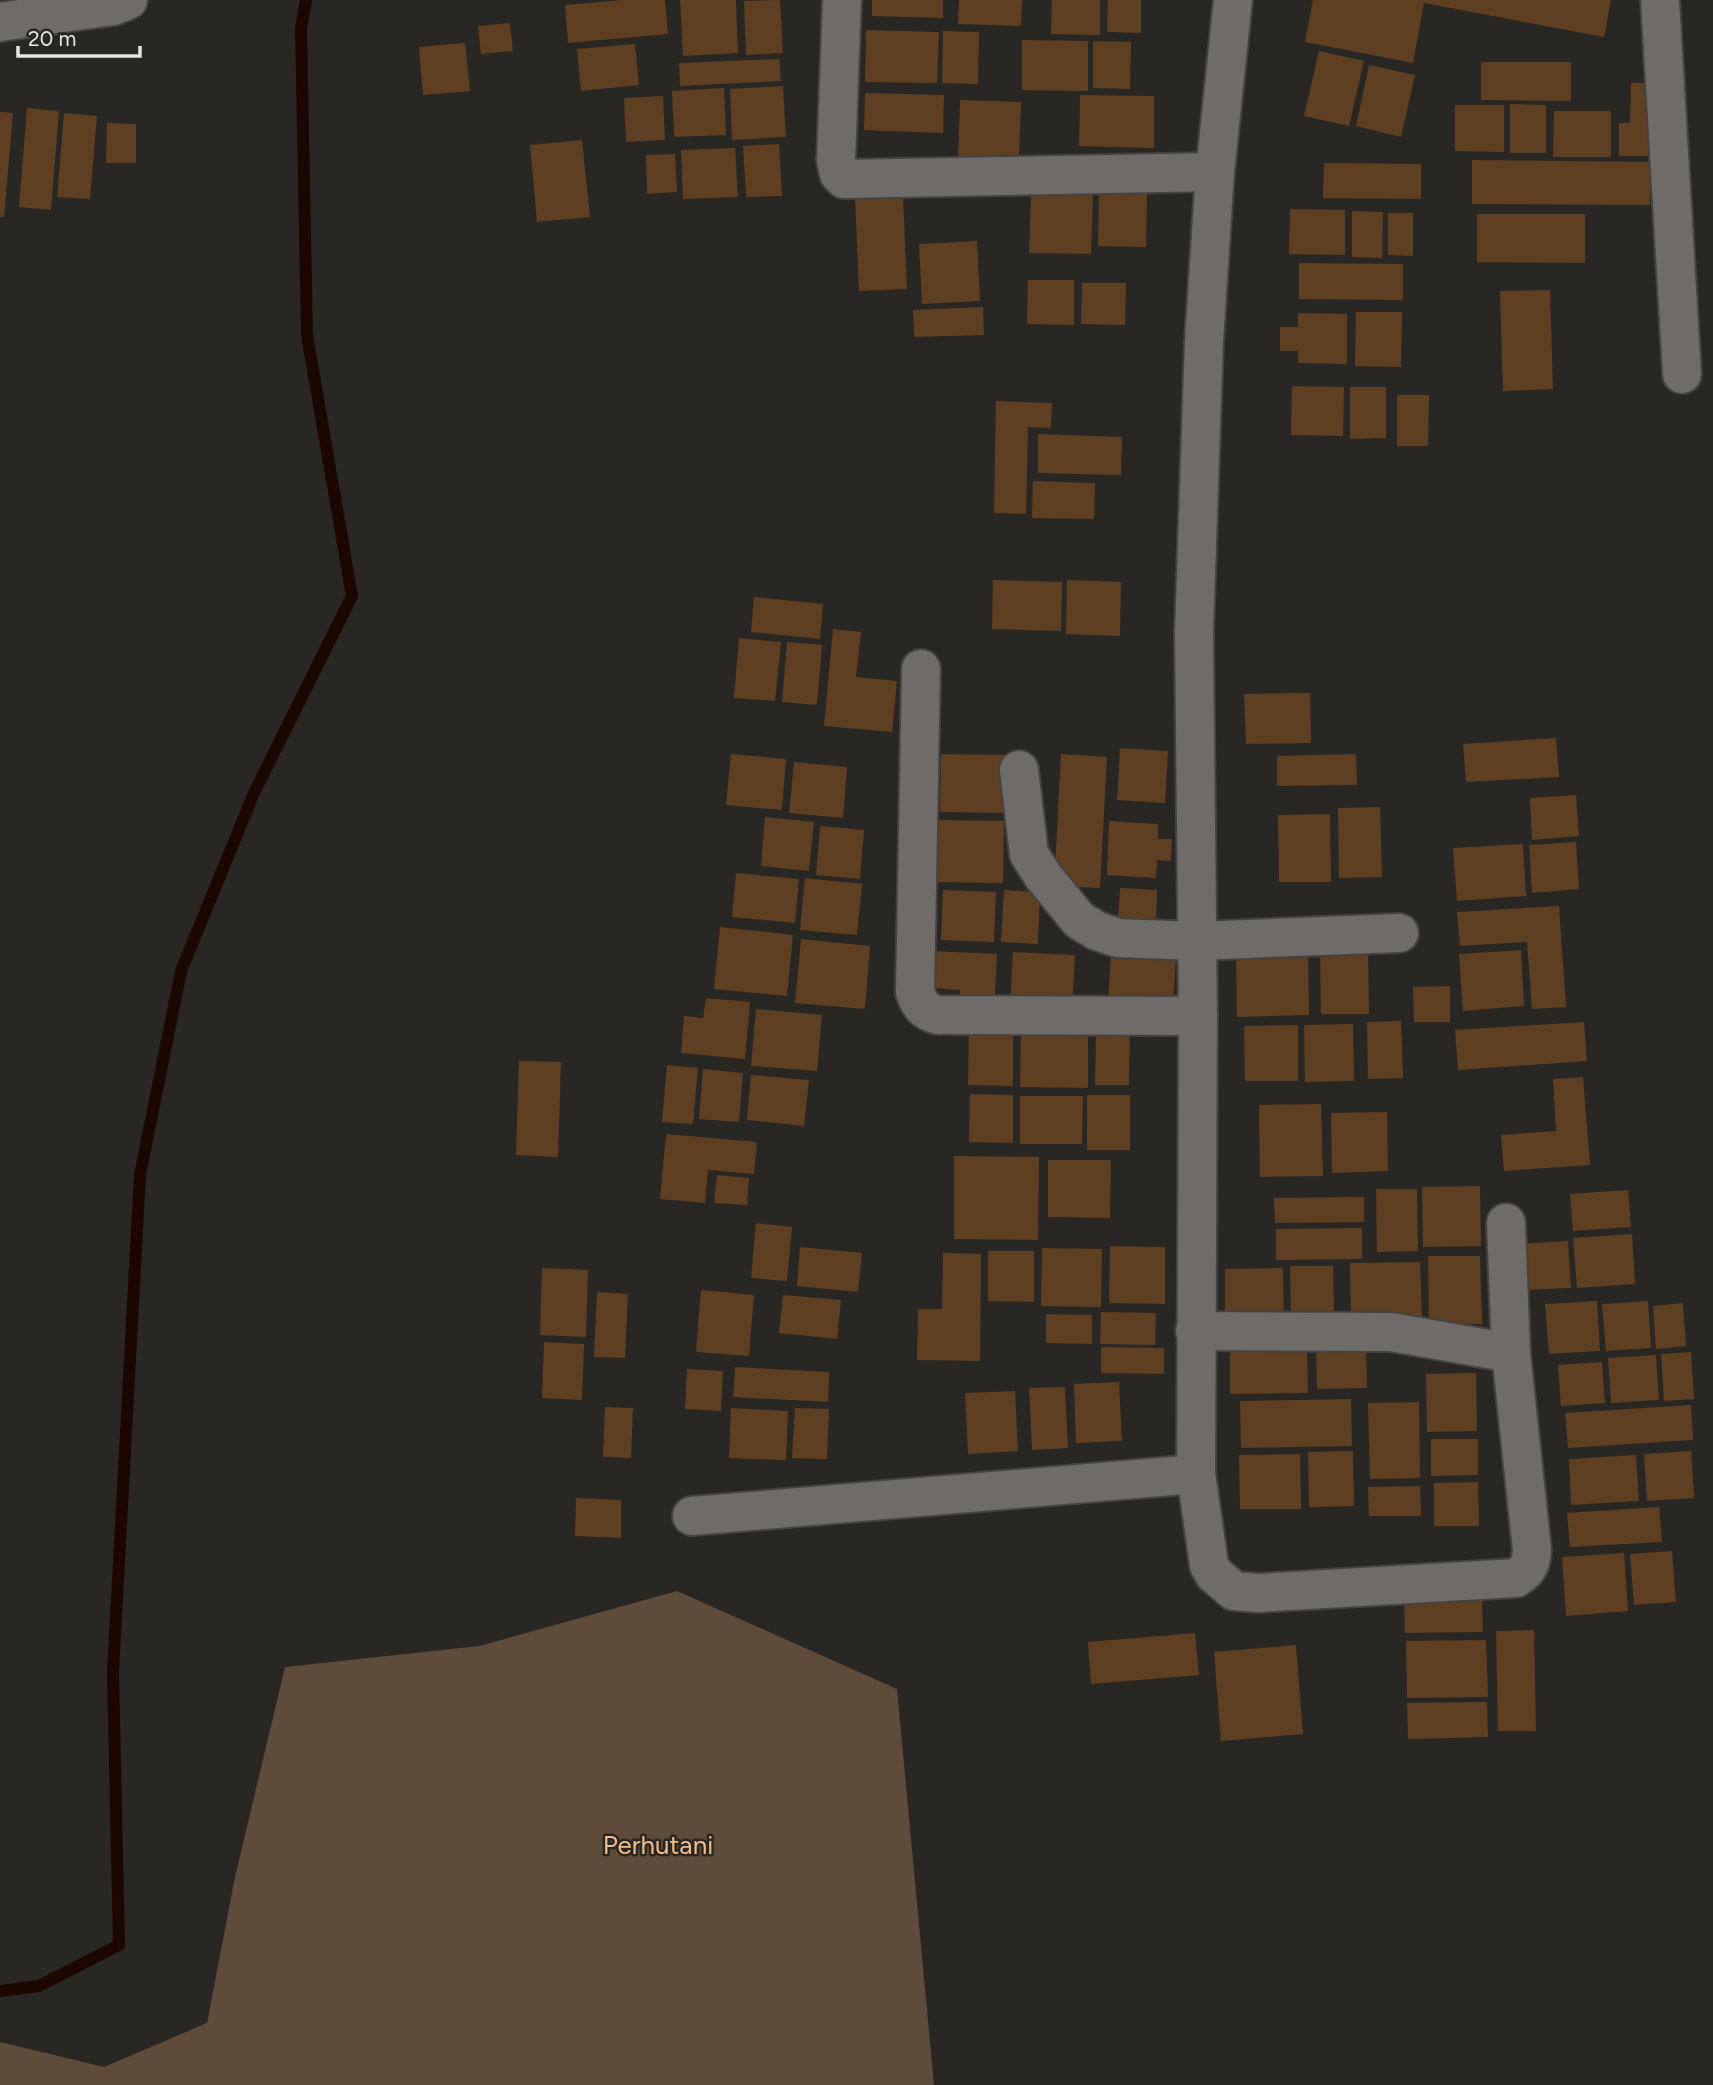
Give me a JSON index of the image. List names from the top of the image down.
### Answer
{
  "parks": ["Perhutani"],
  "scale_bar": "20 m"
}
